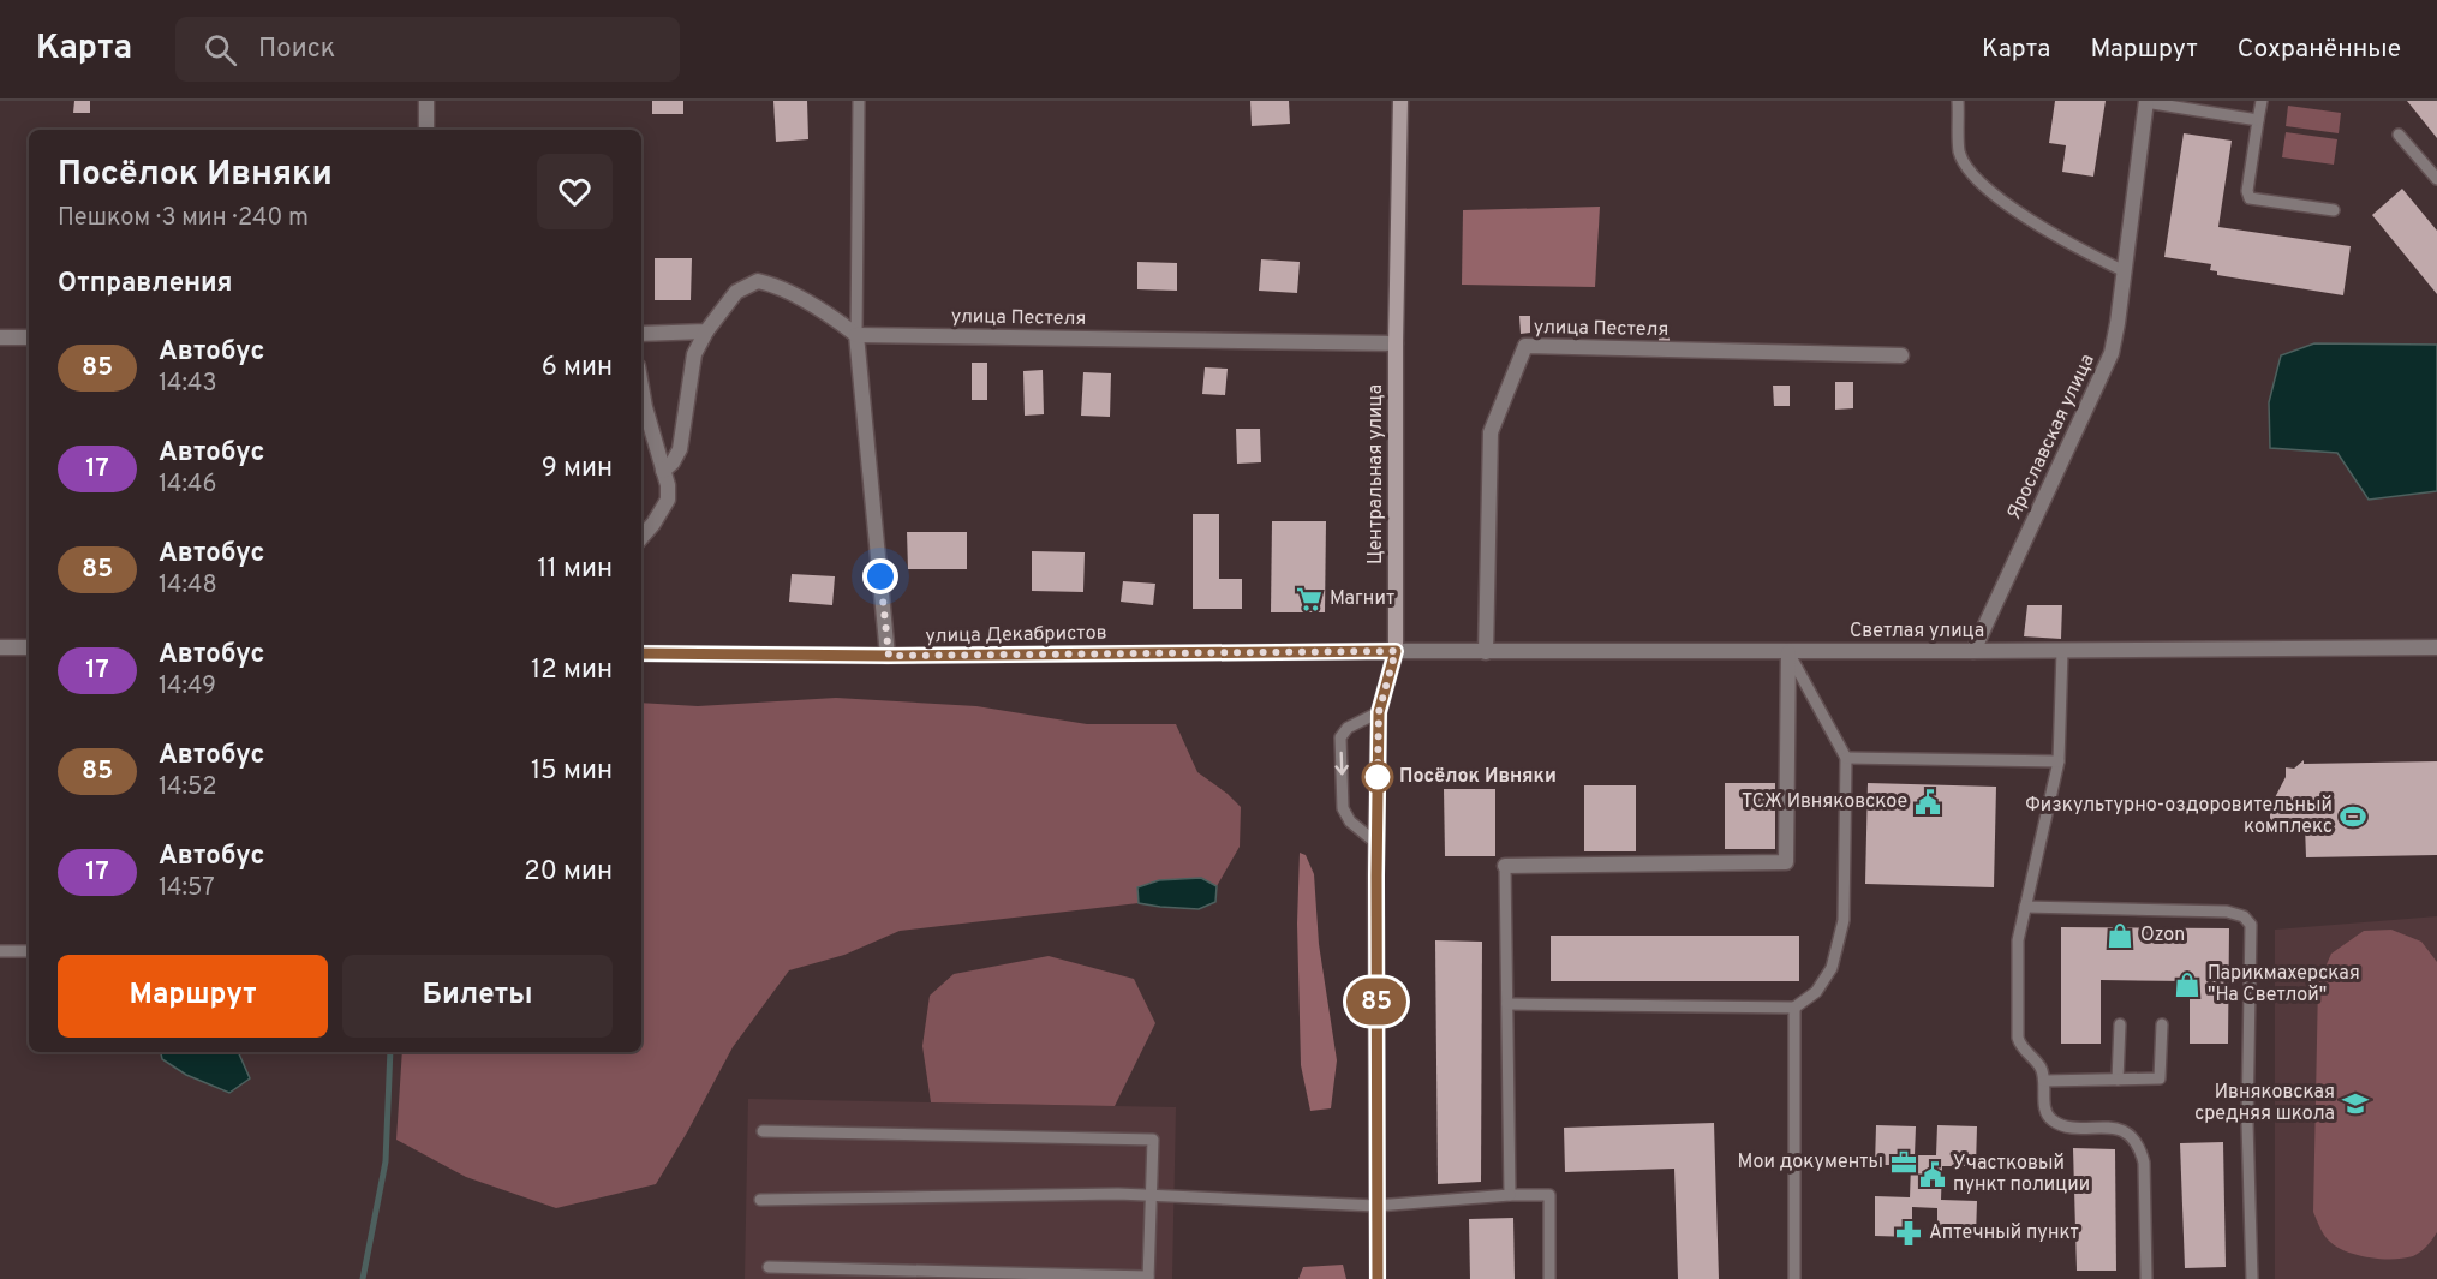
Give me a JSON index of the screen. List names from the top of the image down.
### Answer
{
  "streets": {
    "street": [
      "улица Пестеля",
      "Ярославская улица",
      "Центральная улица",
      "Светлая улица",
      "улица Декабристов"
    ]
  },
  "crossings": [
    ["улица Пестеля", "Центральная улица"],
    ["улица Пестеля", "Светлая улица"],
    ["Ярославская улица", "Светлая улица"],
    ["Центральная улица", "Светлая улица"],
    ["Центральная улица", "улица Декабристов"],
    ["Светлая улица", "улица Декабристов"]
  ],
  "places": {
    "supermarket": ["Магнит"],
    "other": ["Посёлок Ивняки"],
    "public building": ["ТСЖ Ивняковское", "Участковый пункт полиции"],
    "sports": ["Физкультурно-оздоровительный комплекс"],
    "shop": ["Ozon", "Парикмахерская \"На Светлой\""],
    "school or university": ["Ивняковская средняя школа"],
    "office": ["Мои документы"],
    "pharmacy": ["Аптечный пункт"]
  },
  "lines": ["bus line 85"],
  "page": {
    "header": "Карта",
    "search": "Поиск",
    "nav": ["Карта", "Маршрут", "Сохранённые"],
    "on_map": "85",
    "heading": [
      ["Посёлок Ивняки", "Пешком · 3 мин · 240 m"],
      "Отправления"
    ],
    "list": [
      {
        "mark": "85",
        "name": "Автобус",
        "note": "14:43",
        "value": "6 мин"
      },
      {
        "mark": "17",
        "name": "Автобус",
        "note": "14:46",
        "value": "9 мин"
      },
      {
        "mark": "85",
        "name": "Автобус",
        "note": "14:48",
        "value": "11 мин"
      },
      {
        "mark": "17",
        "name": "Автобус",
        "note": "14:49",
        "value": "12 мин"
      },
      {
        "mark": "85",
        "name": "Автобус",
        "note": "14:52",
        "value": "15 мин"
      },
      {
        "mark": "17",
        "name": "Автобус",
        "note": "14:57",
        "value": "20 мин"
      }
    ],
    "buttons": ["Маршрут", "Билеты"]
  }
}
